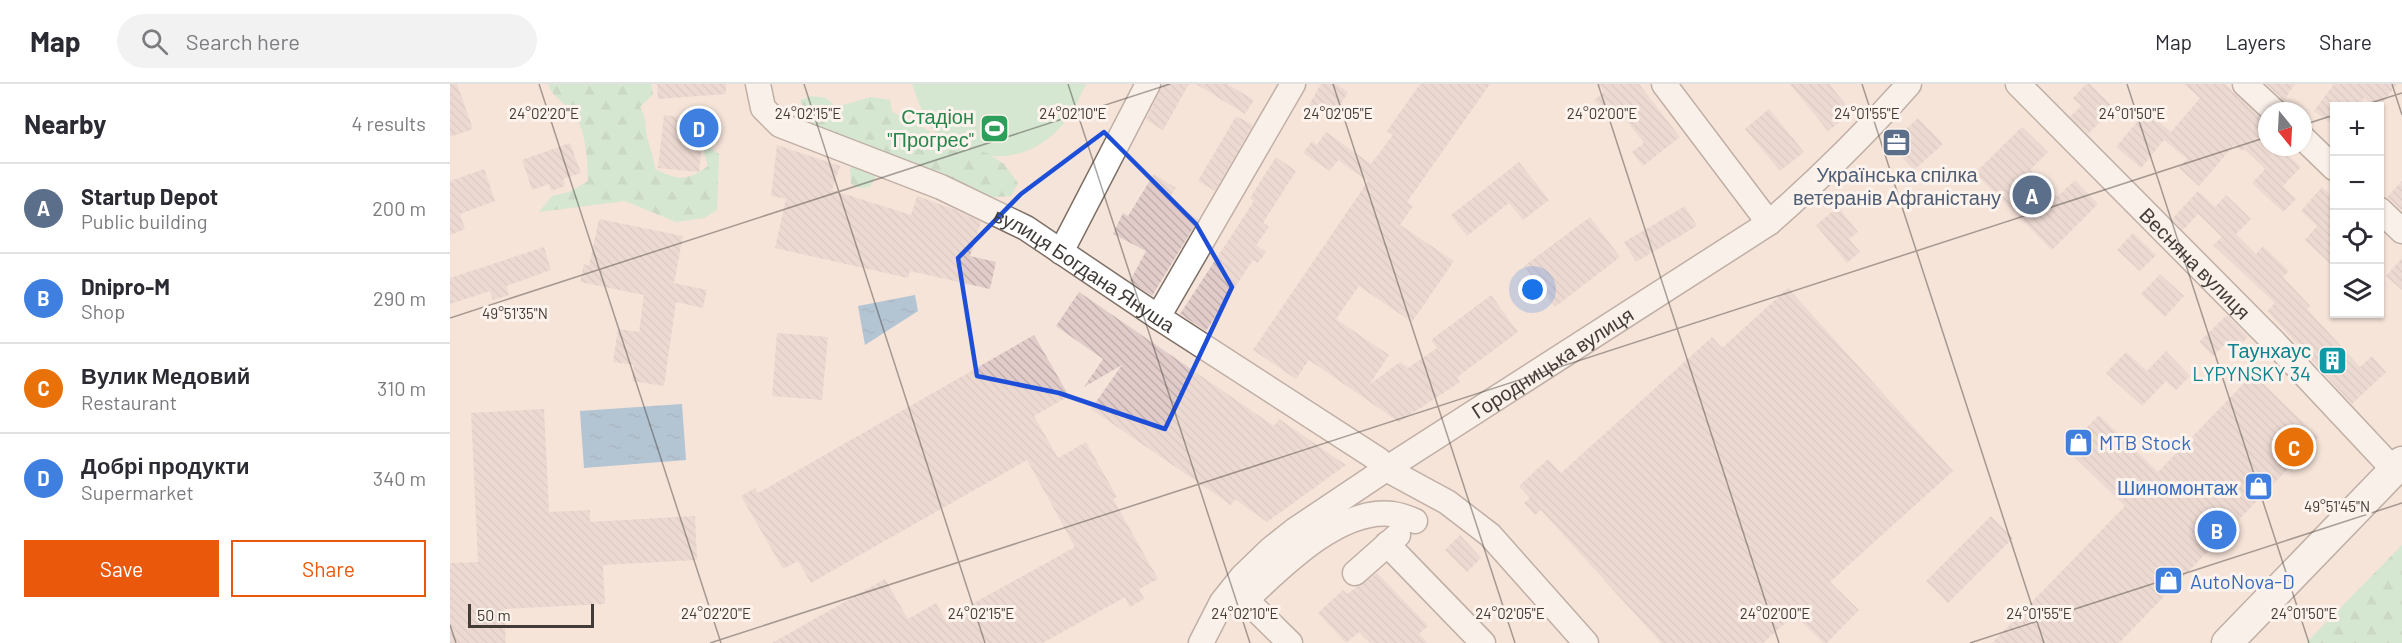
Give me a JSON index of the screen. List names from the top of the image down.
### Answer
{
  "streets": {
    "street": ["Весняна вулиця", "вулиця Богдана Януша", "Городницька вулиця"]
  },
  "crossings": [
    ["вулиця Богдана Януша", "Городницька вулиця"]
  ],
  "places": {
    "sports": ["Стадіон \"Прогрес\""],
    "office": ["Українська спілка ветеранів Афганістану"],
    "building": ["Таунхаус LYPYNSKY 34"],
    "shop": ["MTB Stock", "Шиномонтаж", "AutoNova-D"]
  },
  "scale_bar": "50 m",
  "north": "bottom",
  "page": {
    "header": "Map",
    "search": "Search here",
    "nav": ["Map", "Layers", "Share"],
    "heading": ["Nearby", "4 results"],
    "map_buttons": ["+", "−"],
    "pins": [
      "D",
      "A",
      "C",
      "B"
    ],
    "list": [
      {
        "mark": "A",
        "name": "Startup Depot",
        "note": "Public building",
        "value": "200 m"
      },
      {
        "mark": "B",
        "name": "Dnipro-M",
        "note": "Shop",
        "value": "290 m"
      },
      {
        "mark": "C",
        "name": "Вулик Медовий",
        "note": "Restaurant",
        "value": "310 m"
      },
      {
        "mark": "D",
        "name": "Добрі продукти",
        "note": "Supermarket",
        "value": "340 m"
      }
    ],
    "buttons": ["Save", "Share"],
    "scale": "50 m"
  },
  "coordinates": [
    "24°02'20\"E",
    "24°02'15\"E",
    "24°02'10\"E",
    "24°02'05\"E",
    "24°02'00\"E",
    "24°01'55\"E",
    "24°01'50\"E",
    "49°51'35\"N",
    "49°51'45\"N"
  ]
}
